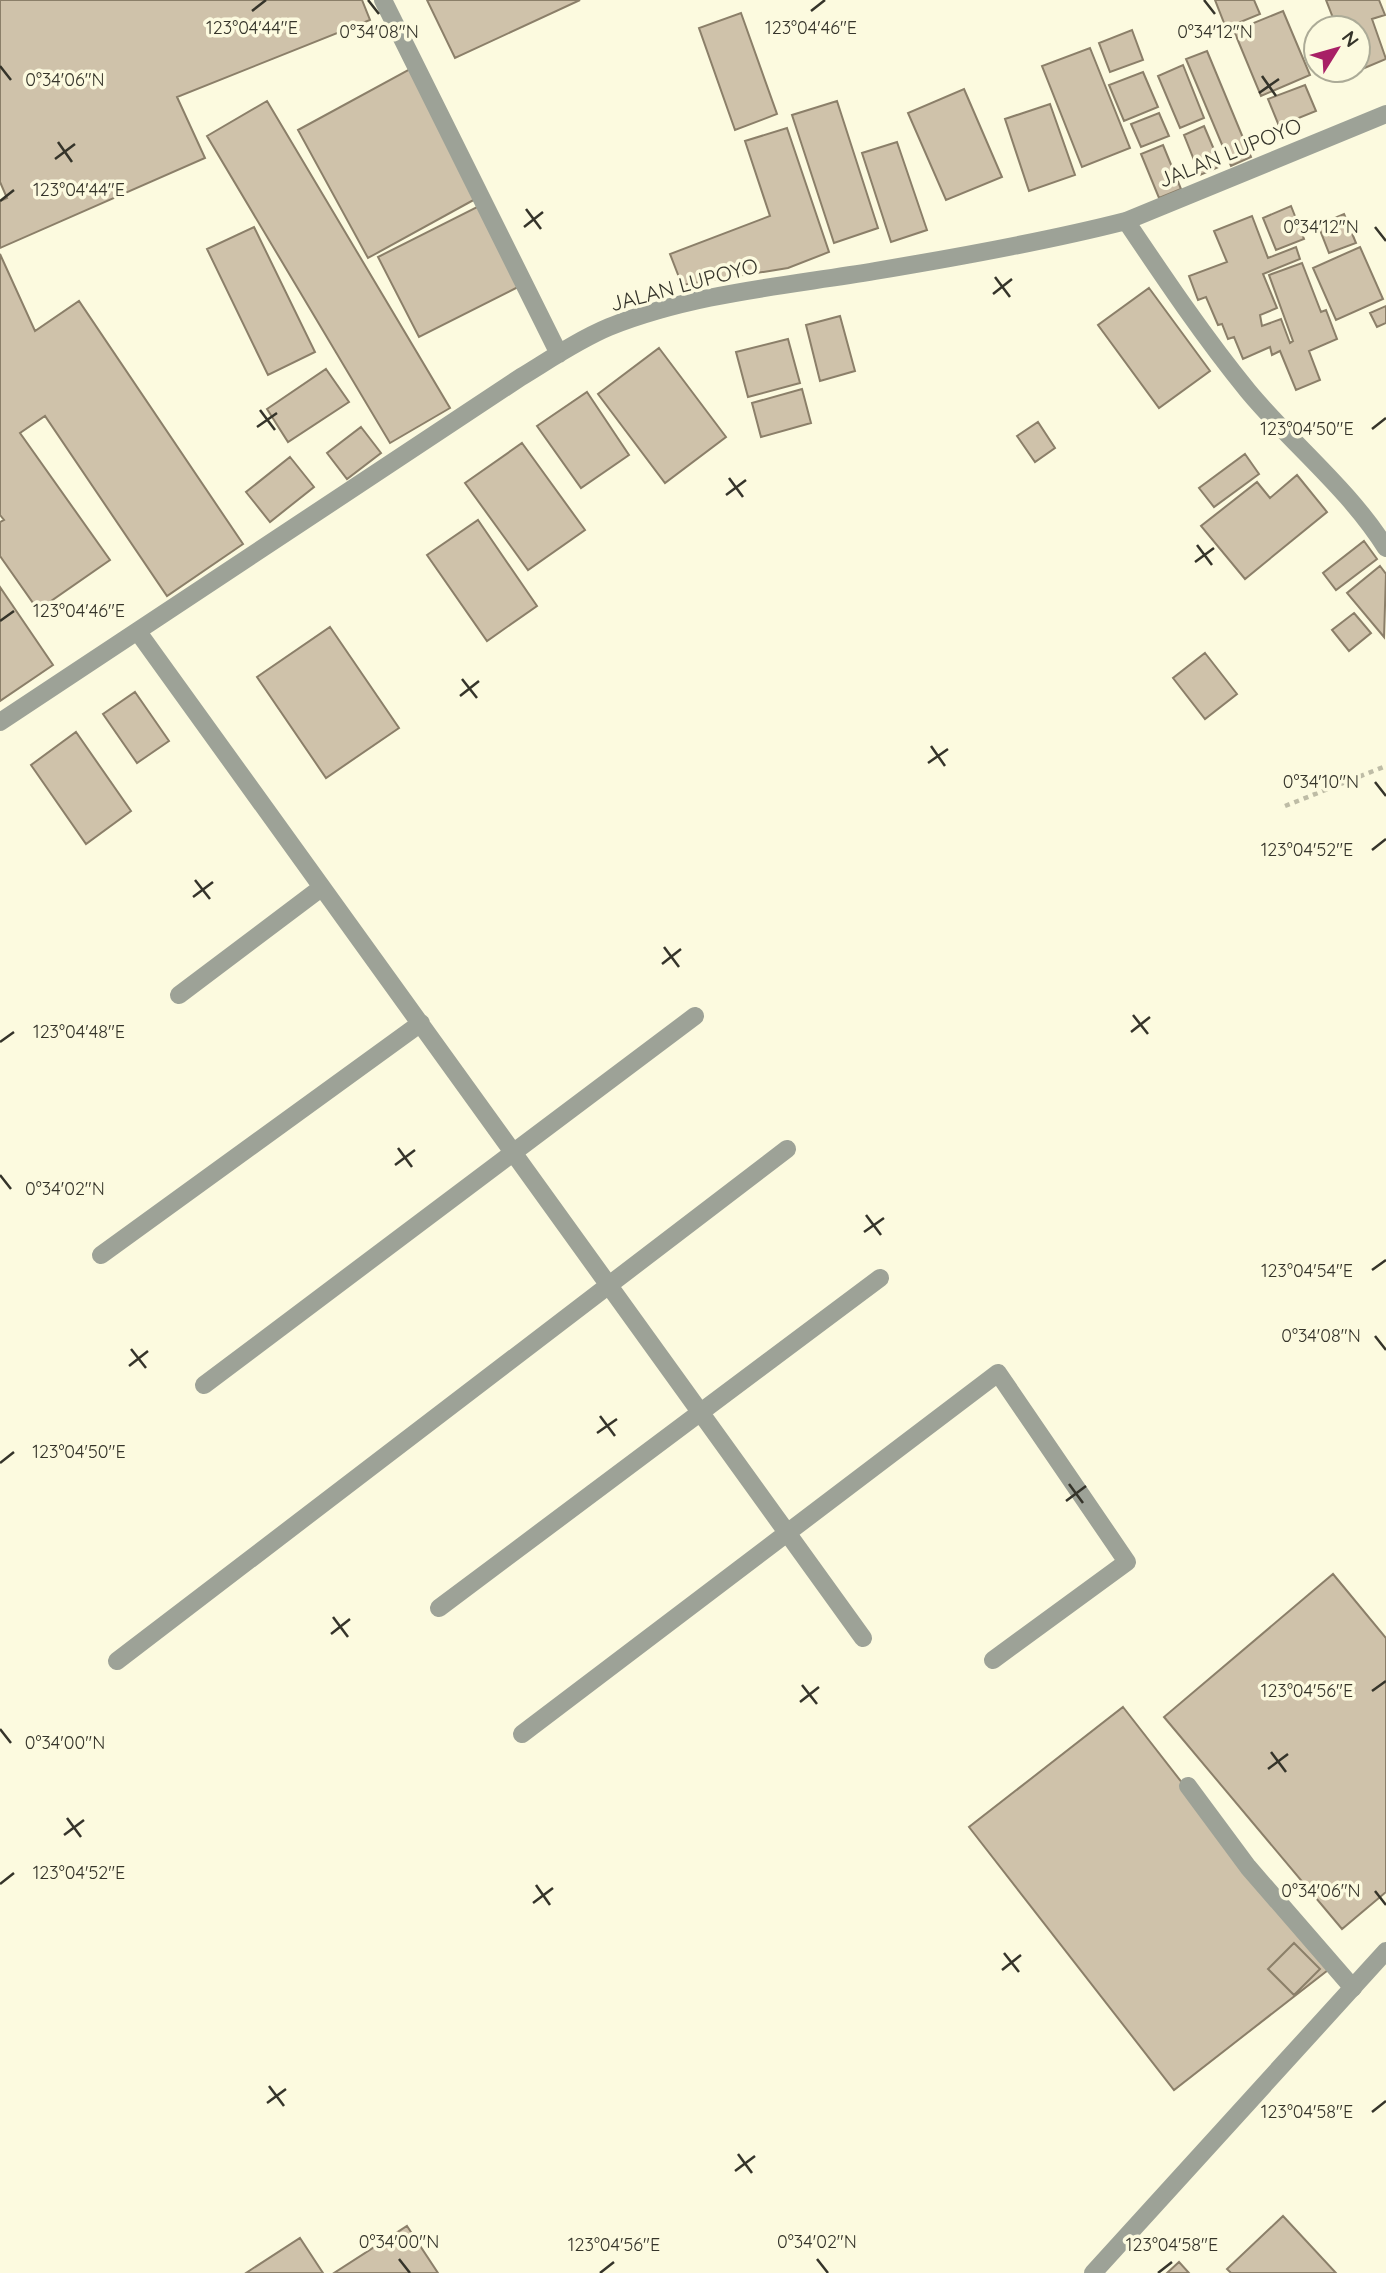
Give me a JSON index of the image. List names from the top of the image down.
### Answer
{
  "streets": {
    "street": ["JALAN LUPOYO"]
  },
  "north": "top right",
  "coordinates": [
    "123°04'44\"E",
    "123°04'46\"E",
    "0°34'08\"N",
    "0°34'12\"N",
    "0°34'06\"N",
    "123°04'50\"E",
    "0°34'10\"N",
    "123°04'52\"E",
    "123°04'48\"E",
    "0°34'02\"N",
    "123°04'54\"E",
    "123°04'56\"E",
    "0°34'00\"N",
    "123°04'58\"E"
  ]
}
